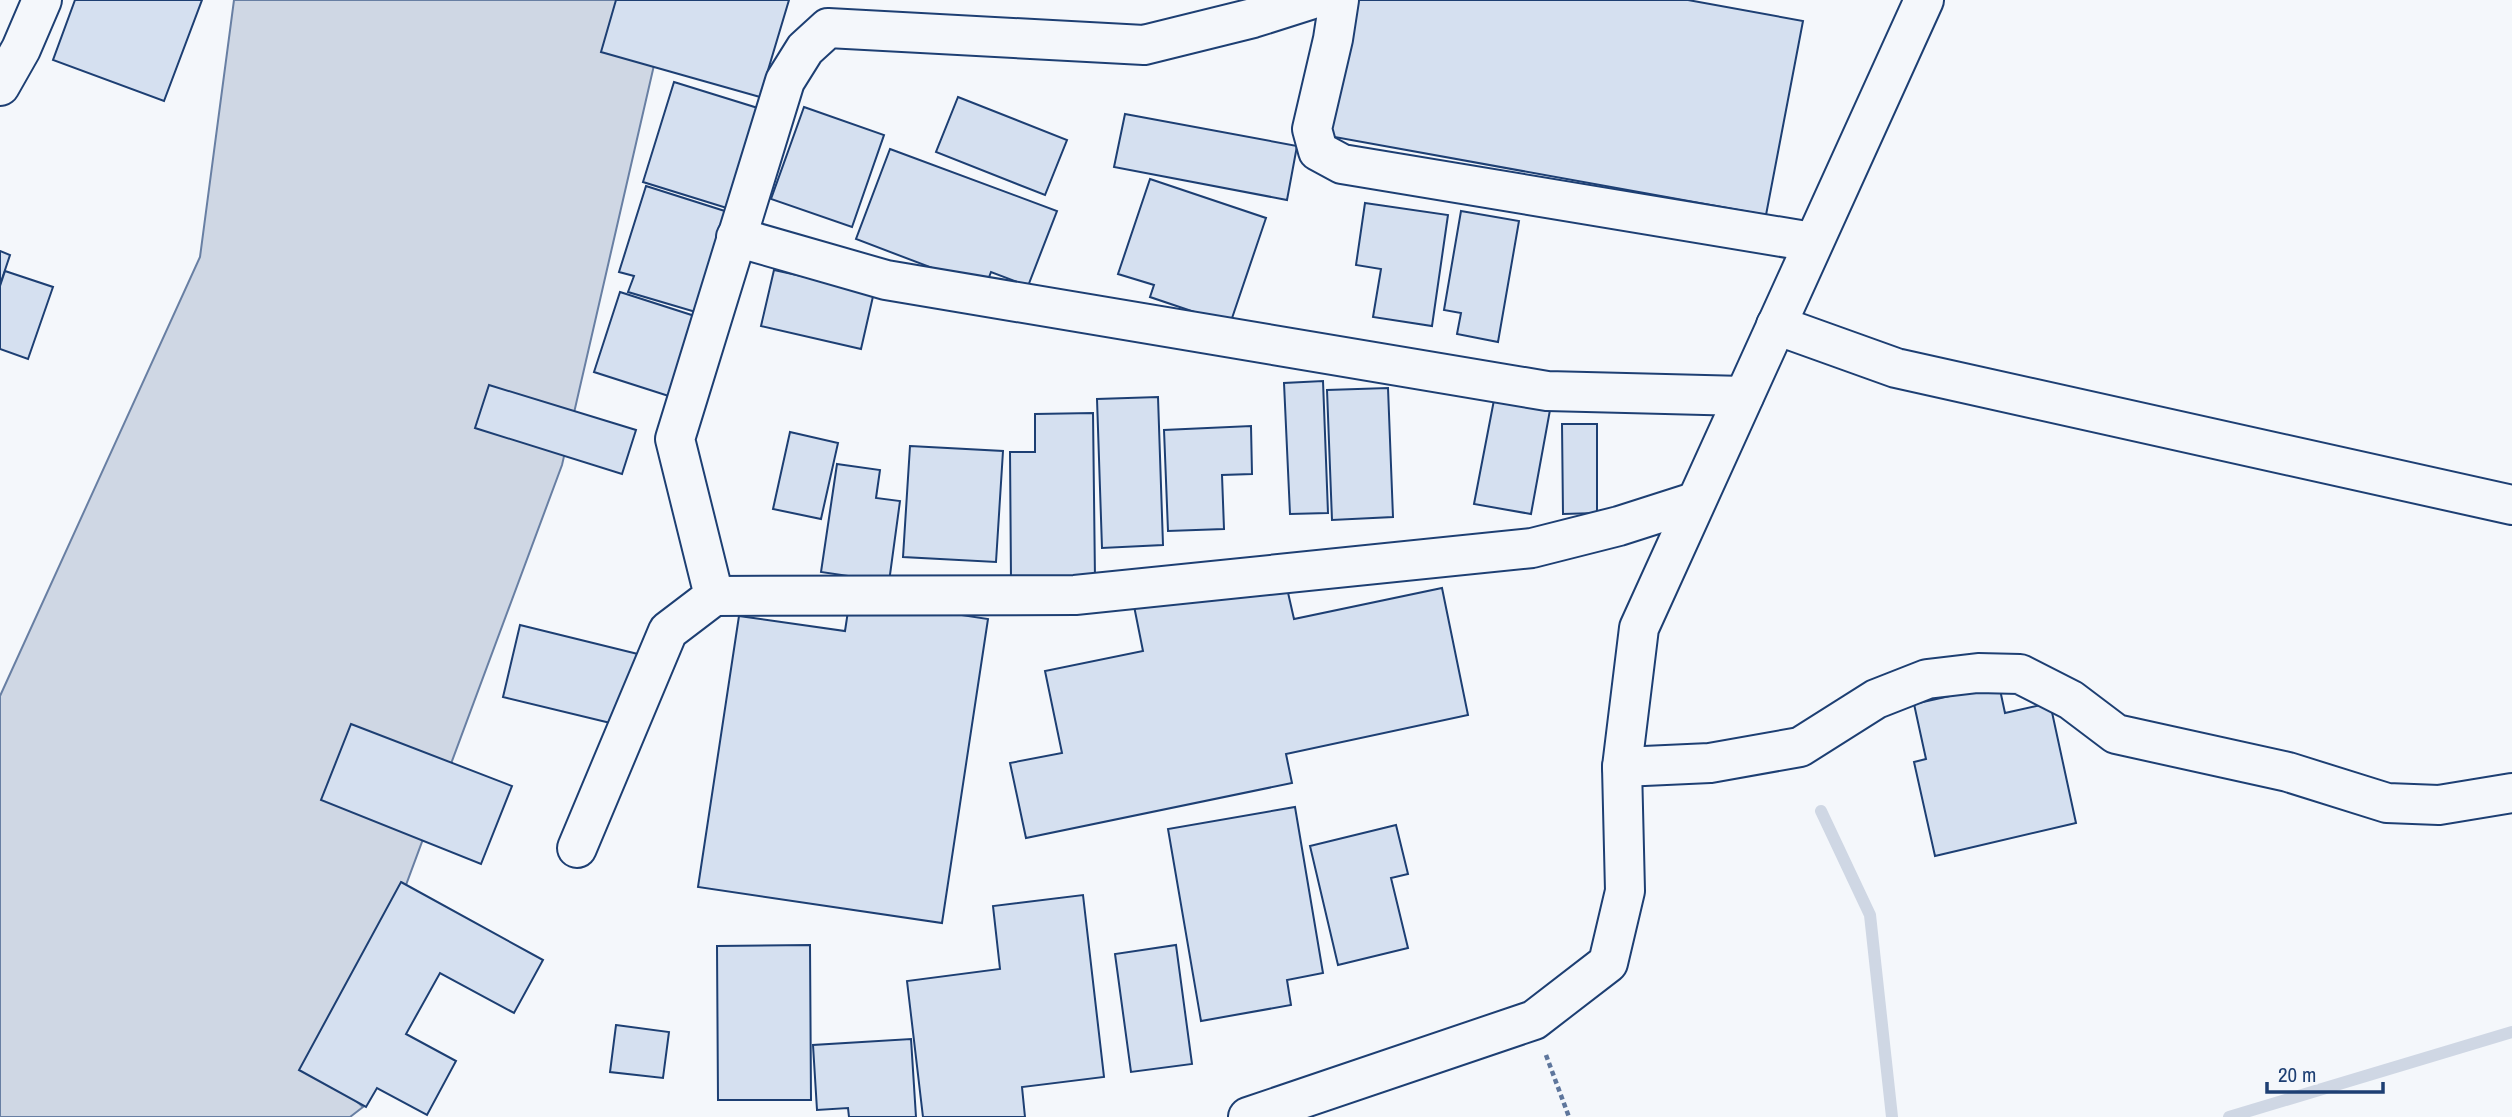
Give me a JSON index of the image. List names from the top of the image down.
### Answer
{
  "scale_bar": "20 m"
}
